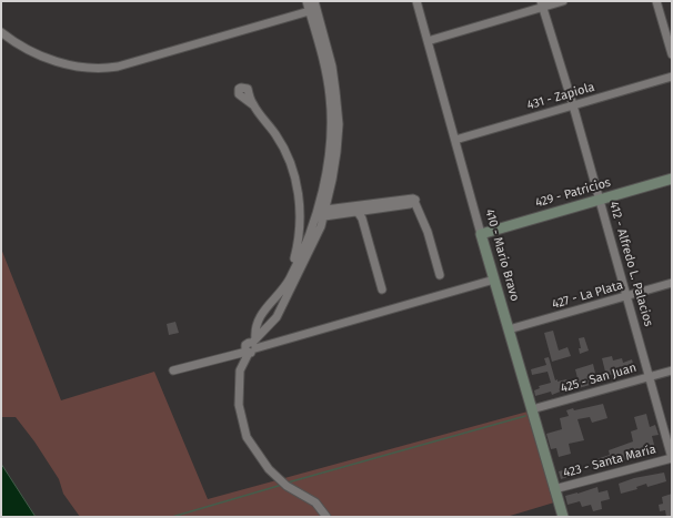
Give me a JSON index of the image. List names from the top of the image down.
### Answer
{
  "streets": {
    "street": [
      "431 - Zapiola",
      "429 - Patricios",
      "410 - Mario Bravo",
      "412 - Alfredo L. Palacios",
      "427 - La Plata",
      "425 - San Juan",
      "423 - Santa María"
    ]
  },
  "crossings": [
    ["431 - Zapiola", "410 - Mario Bravo"],
    ["431 - Zapiola", "412 - Alfredo L. Palacios"],
    ["429 - Patricios", "410 - Mario Bravo"],
    ["429 - Patricios", "412 - Alfredo L. Palacios"],
    ["410 - Mario Bravo", "427 - La Plata"],
    ["410 - Mario Bravo", "425 - San Juan"],
    ["410 - Mario Bravo", "423 - Santa María"],
    ["412 - Alfredo L. Palacios", "427 - La Plata"],
    ["412 - Alfredo L. Palacios", "425 - San Juan"],
    ["412 - Alfredo L. Palacios", "423 - Santa María"]
  ]
}
